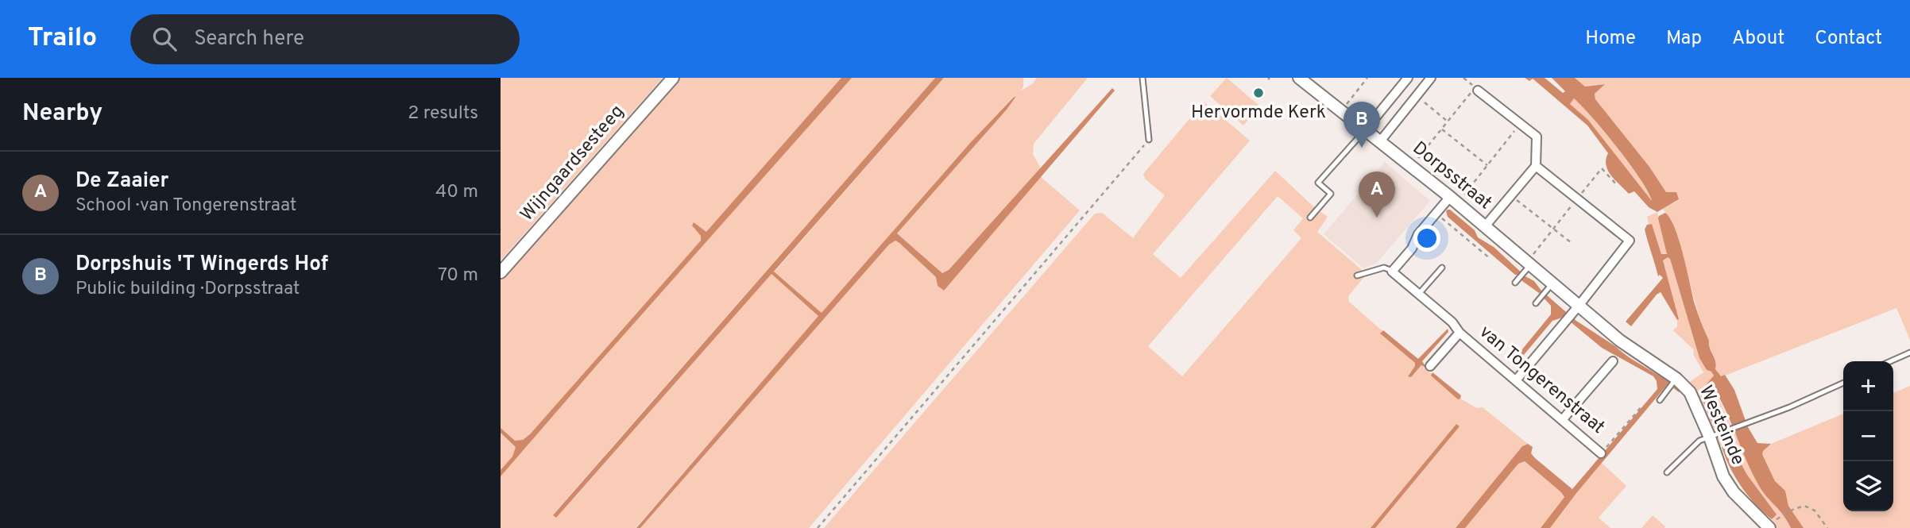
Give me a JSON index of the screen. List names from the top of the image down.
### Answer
{
  "streets": {
    "street": [
      "Wijngaardsesteeg",
      "Dorpsstraat",
      "van Tongerenstraat",
      "Westeinde"
    ]
  },
  "crossings": [
    ["Dorpsstraat", "Westeinde"]
  ],
  "places": ["Hervormde Kerk"],
  "page": {
    "header": "Trailo",
    "search": "Search here",
    "nav": [
      "Home",
      "Map",
      "About",
      "Contact"
    ],
    "heading": ["Nearby", "2 results"],
    "pins": ["B", "A"],
    "list": [
      {
        "mark": "A",
        "name": "De Zaaier",
        "note": "School · van Tongerenstraat",
        "value": "40 m"
      },
      {
        "mark": "B",
        "name": "Dorpshuis 'T Wingerds Hof",
        "note": "Public building · Dorpsstraat",
        "value": "70 m"
      }
    ],
    "map_buttons": ["+", "−"]
  }
}
